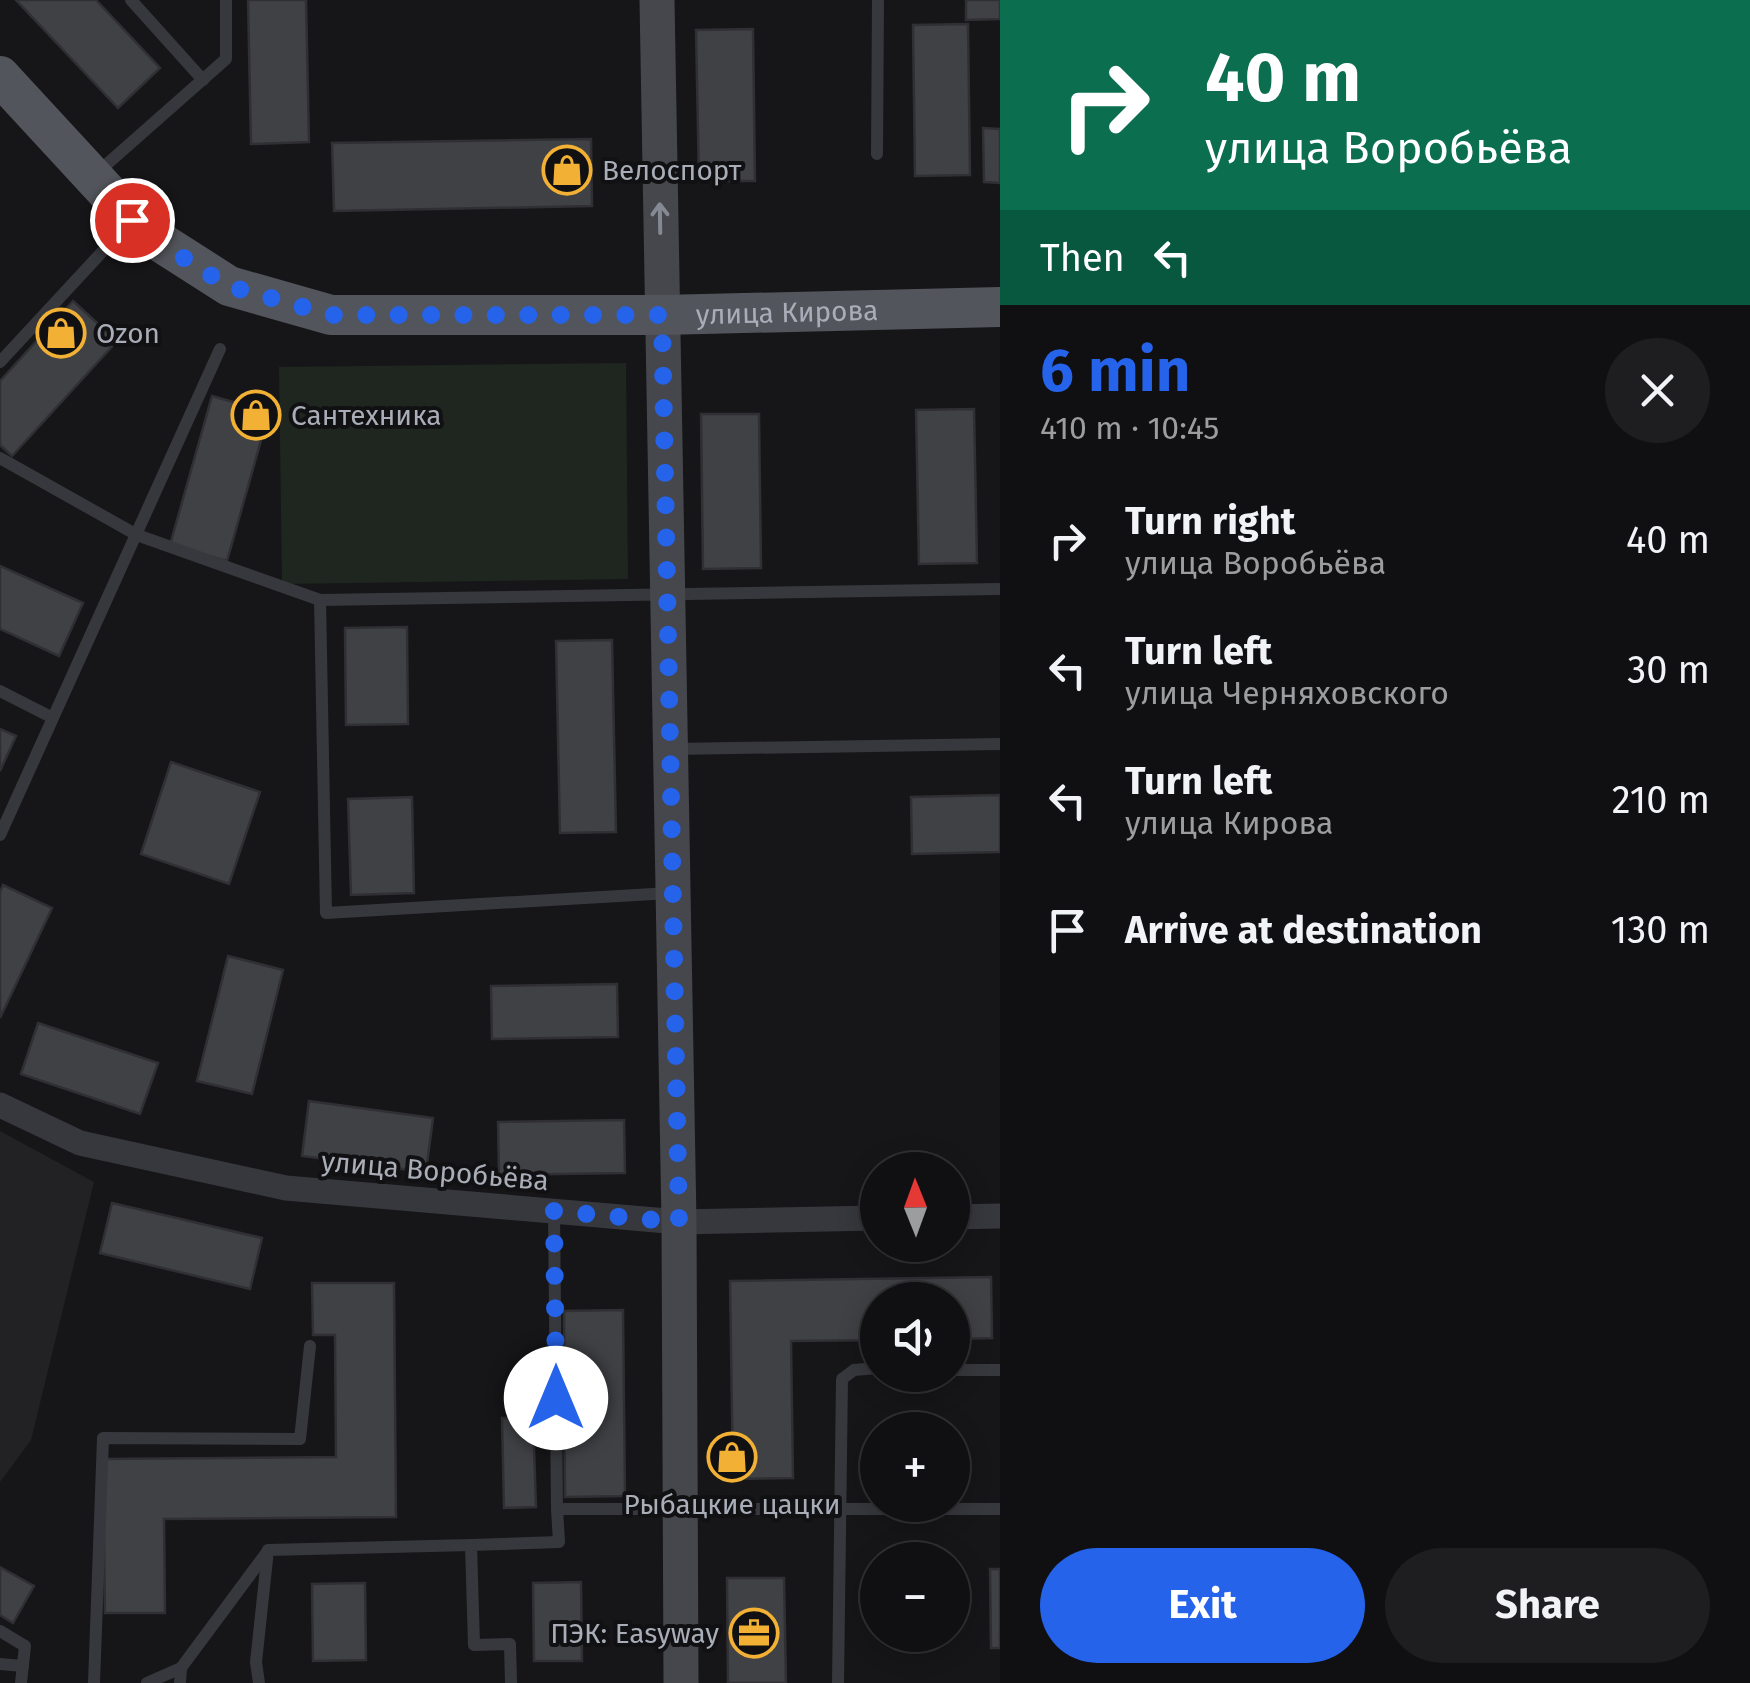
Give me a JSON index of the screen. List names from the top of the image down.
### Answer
{
  "streets": {
    "main road": ["улица Кирова"],
    "street": ["улица Воробьёва"]
  },
  "places": {
    "shop": [
      "Велоспорт",
      "Ozon",
      "Сантехника",
      "Рыбацкие цацки"
    ],
    "office": ["ПЭК: Easyway"]
  },
  "north": "top",
  "page": {
    "turn": ["40 m", "улица Воробьёва"],
    "then": "Then",
    "heading": ["6 min", "410 m · 10:45"],
    "list": [
      {
        "name": "Turn right",
        "note": "улица Воробьёва",
        "value": "40 m"
      },
      {
        "name": "Turn left",
        "note": "улица Черняховского",
        "value": "30 m"
      },
      {
        "name": "Turn left",
        "note": "улица Кирова",
        "value": "210 m"
      },
      {
        "name": "Arrive at destination",
        "value": "130 m"
      }
    ],
    "map_buttons": ["+", "−"],
    "buttons": ["Exit", "Share"]
  }
}
